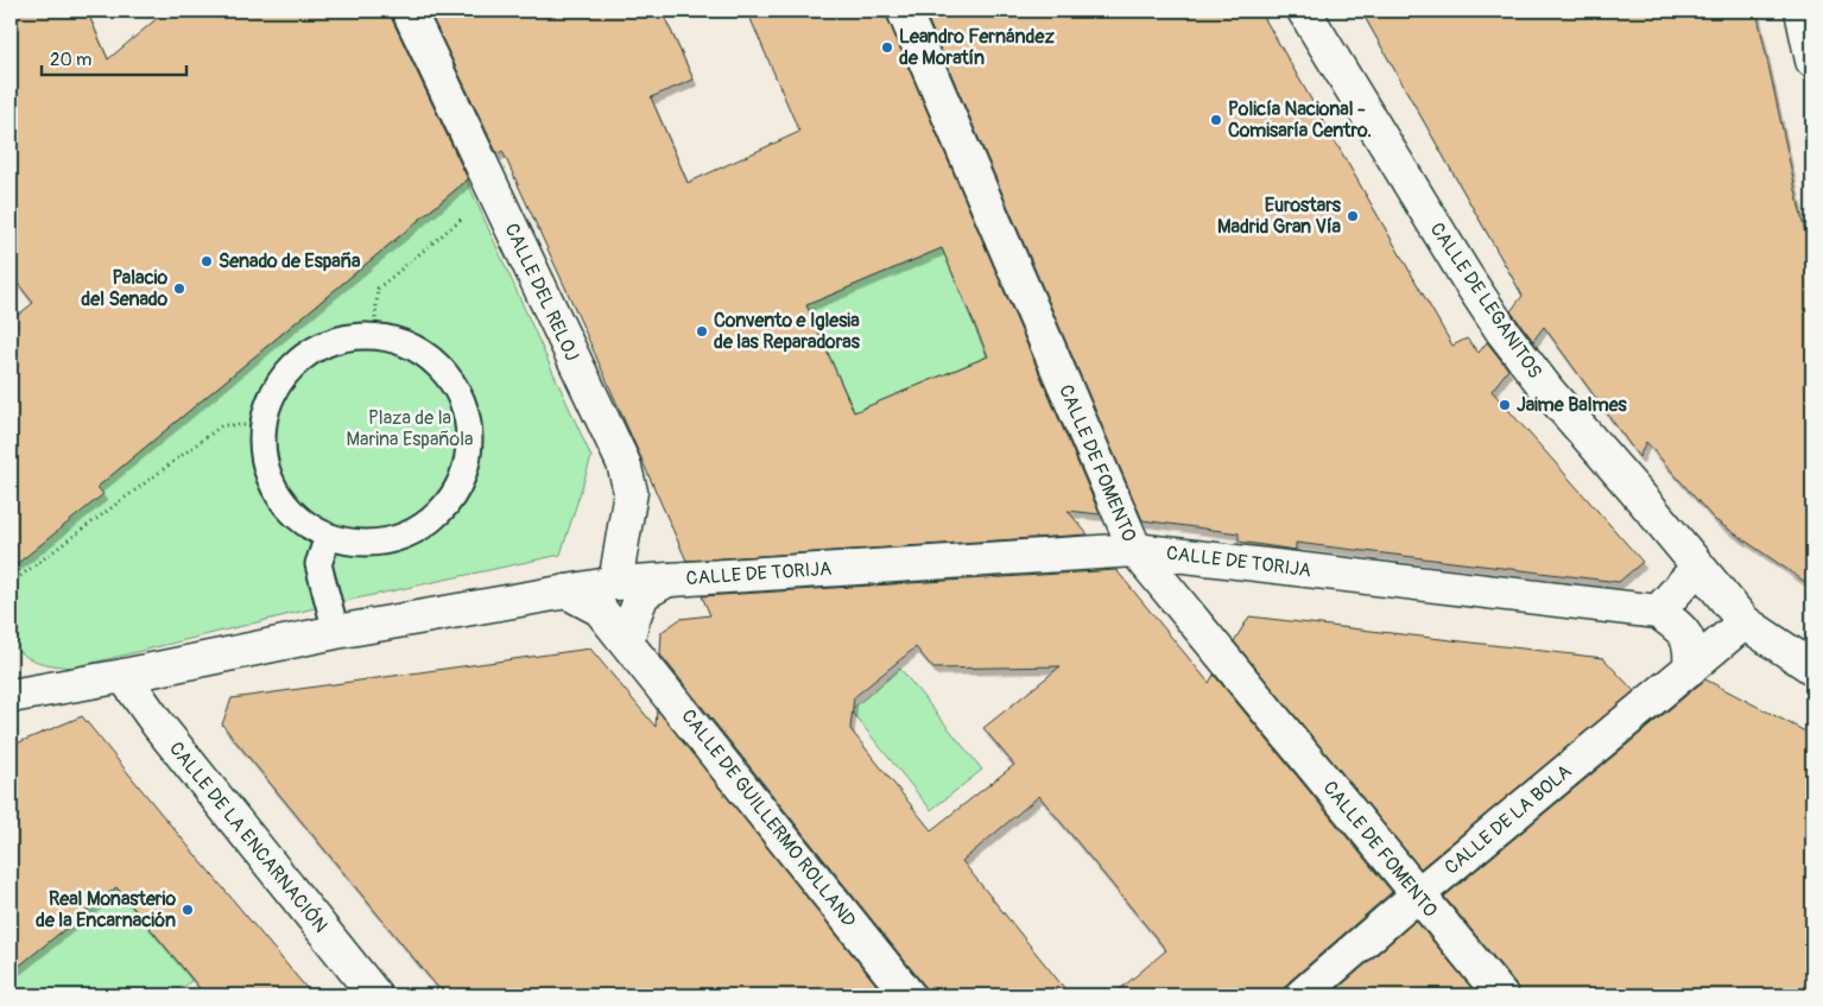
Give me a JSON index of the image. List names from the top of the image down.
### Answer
{
  "streets": {
    "street": [
      "CALLE DEL RELOJ",
      "CALLE DE LEGANITOS",
      "CALLE DE FOMENTO",
      "CALLE DE TORIJA",
      "CALLE DE GUILLERMO ROLLAND",
      "CALLE DE LA BOLA",
      "CALLE DE LA ENCARNACIÓN"
    ]
  },
  "crossings": [
    ["CALLE DEL RELOJ", "CALLE DE TORIJA"],
    ["CALLE DE LEGANITOS", "CALLE DE LA BOLA"],
    ["CALLE DE FOMENTO", "CALLE DE TORIJA"],
    ["CALLE DE FOMENTO", "CALLE DE LA BOLA"]
  ],
  "parks": ["Plaza de la Marina Española"],
  "places": [
    "Leandro Fernández de Moratín",
    "Policía Nacional - Comisaría Centro.",
    "Eurostars Madrid Gran Vía",
    "Senado de España",
    "Palacio del Senado",
    "Convento e Iglesia de las Reparadoras",
    "Jaime Balmes",
    "Real Monasterio de la Encarnación"
  ],
  "scale_bar": "20 m"
}
